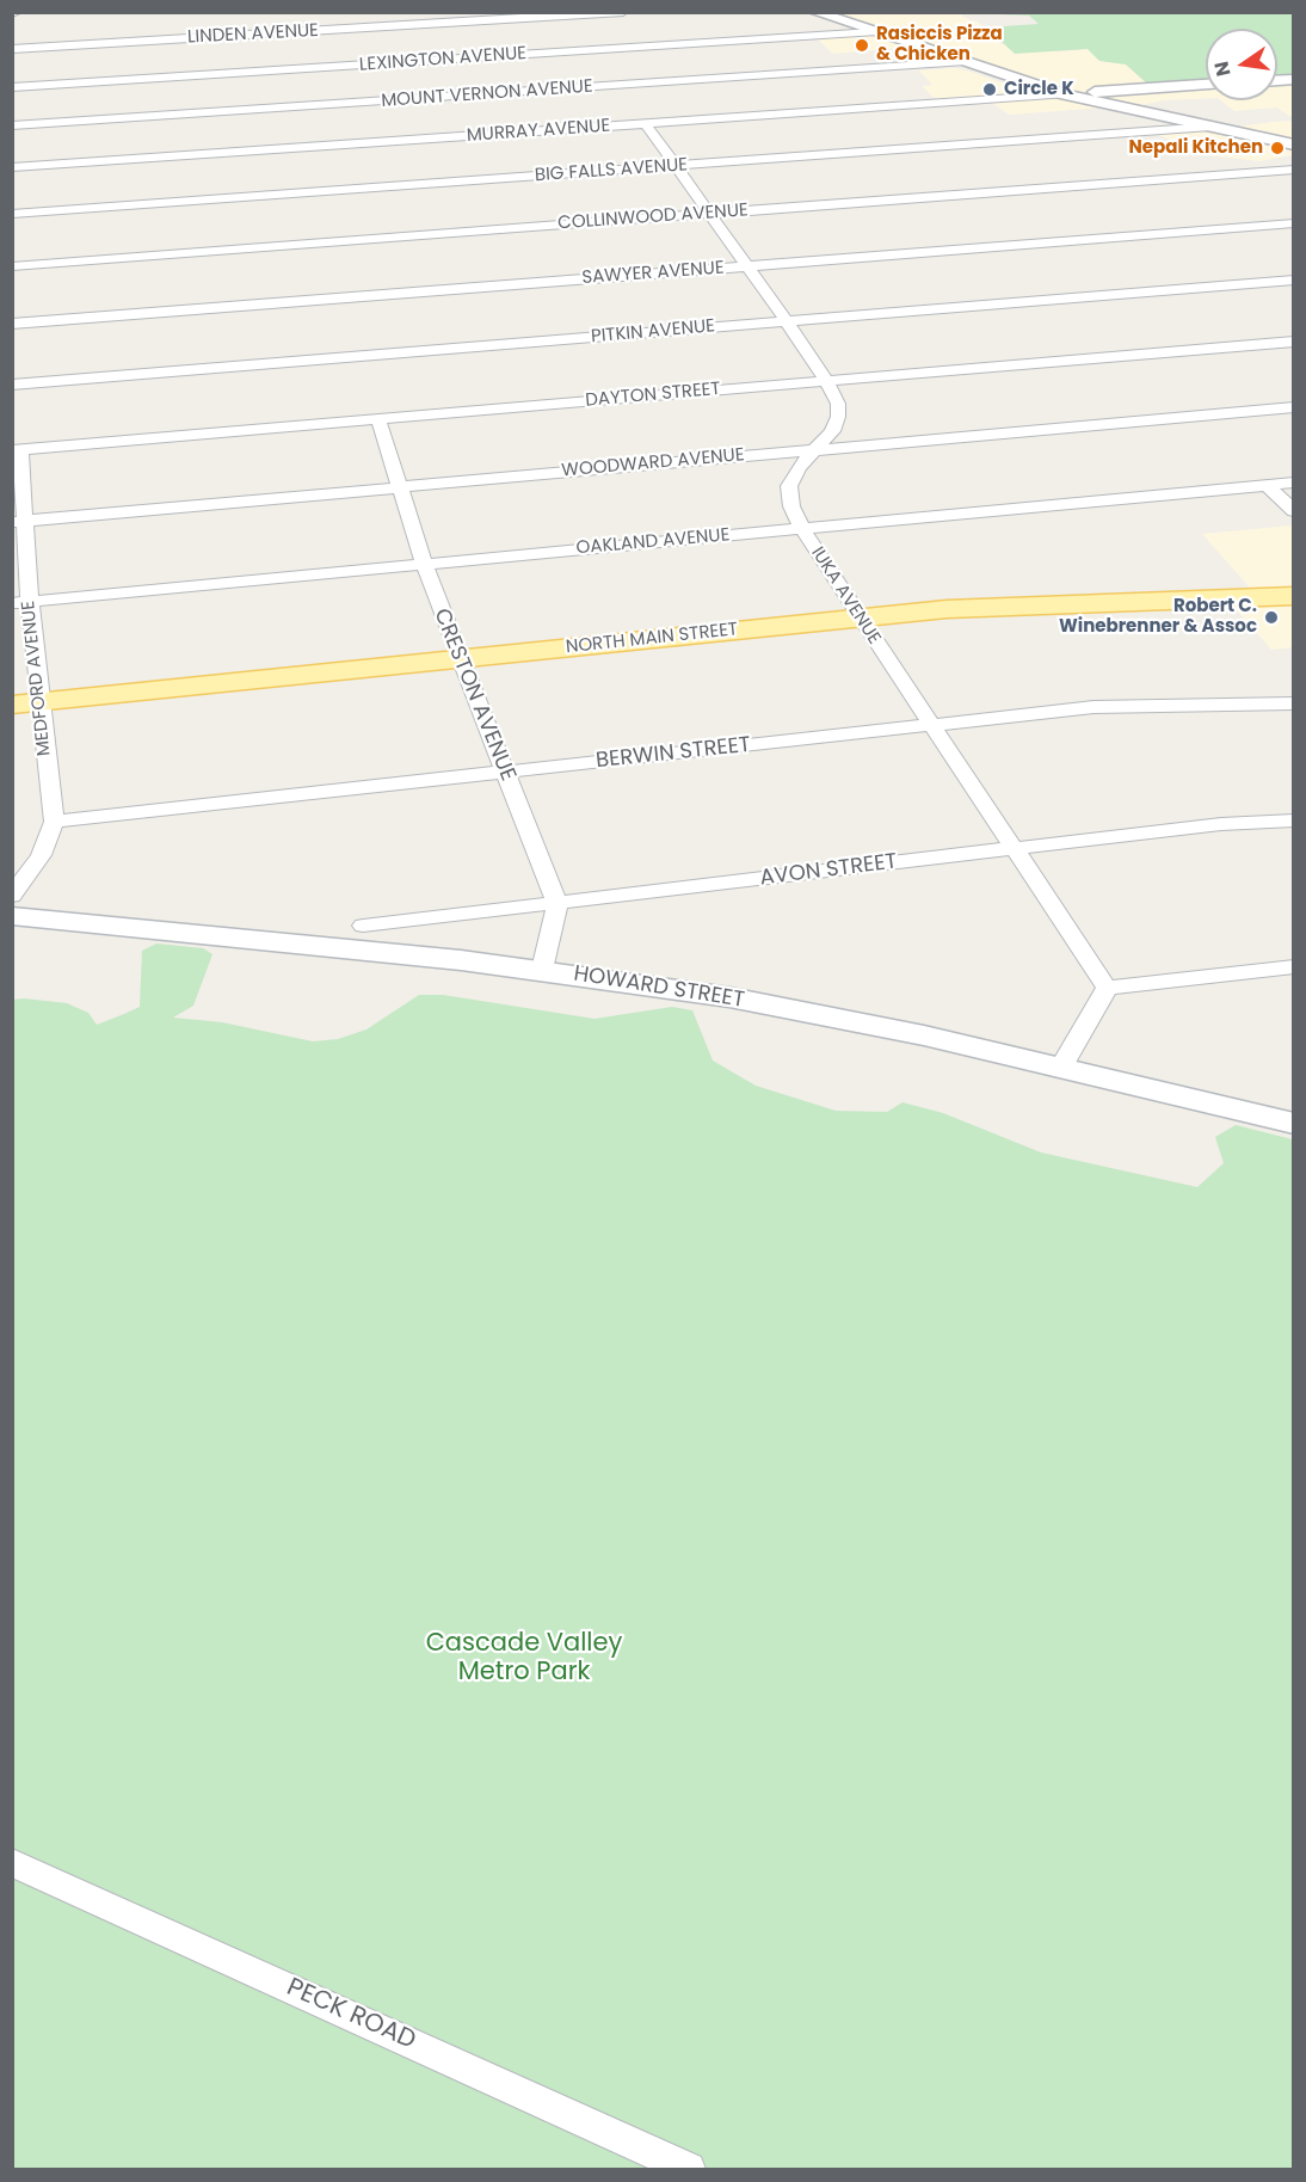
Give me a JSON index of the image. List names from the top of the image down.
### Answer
{
  "streets": {
    "main road": ["NORTH MAIN STREET", "HOWARD STREET"],
    "street": [
      "LINDEN AVENUE",
      "LEXINGTON AVENUE",
      "MOUNT VERNON AVENUE",
      "MURRAY AVENUE",
      "BIG FALLS AVENUE",
      "COLLINWOOD AVENUE",
      "SAWYER AVENUE",
      "PITKIN AVENUE",
      "DAYTON STREET",
      "WOODWARD AVENUE",
      "OAKLAND AVENUE",
      "IUKA AVENUE",
      "MEDFORD AVENUE",
      "CRESTON AVENUE",
      "BERWIN STREET",
      "AVON STREET",
      "PECK ROAD"
    ]
  },
  "crossings": [
    ["MURRAY AVENUE", "IUKA AVENUE"],
    ["BIG FALLS AVENUE", "IUKA AVENUE"],
    ["COLLINWOOD AVENUE", "IUKA AVENUE"],
    ["SAWYER AVENUE", "IUKA AVENUE"],
    ["PITKIN AVENUE", "IUKA AVENUE"],
    ["DAYTON STREET", "IUKA AVENUE"],
    ["DAYTON STREET", "MEDFORD AVENUE"],
    ["DAYTON STREET", "CRESTON AVENUE"],
    ["WOODWARD AVENUE", "IUKA AVENUE"],
    ["WOODWARD AVENUE", "MEDFORD AVENUE"],
    ["WOODWARD AVENUE", "CRESTON AVENUE"],
    ["OAKLAND AVENUE", "IUKA AVENUE"],
    ["OAKLAND AVENUE", "MEDFORD AVENUE"],
    ["OAKLAND AVENUE", "CRESTON AVENUE"],
    ["IUKA AVENUE", "NORTH MAIN STREET"],
    ["IUKA AVENUE", "BERWIN STREET"],
    ["IUKA AVENUE", "AVON STREET"],
    ["NORTH MAIN STREET", "MEDFORD AVENUE"],
    ["NORTH MAIN STREET", "CRESTON AVENUE"],
    ["MEDFORD AVENUE", "BERWIN STREET"],
    ["CRESTON AVENUE", "BERWIN STREET"],
    ["CRESTON AVENUE", "AVON STREET"]
  ],
  "parks": ["Cascade Valley Metro Park"],
  "places": [
    "Rasiccis Pizza & Chicken",
    "Circle K",
    "Nepali Kitchen",
    "Robert C. Winebrenner & Assoc"
  ],
  "north": "left"
}
